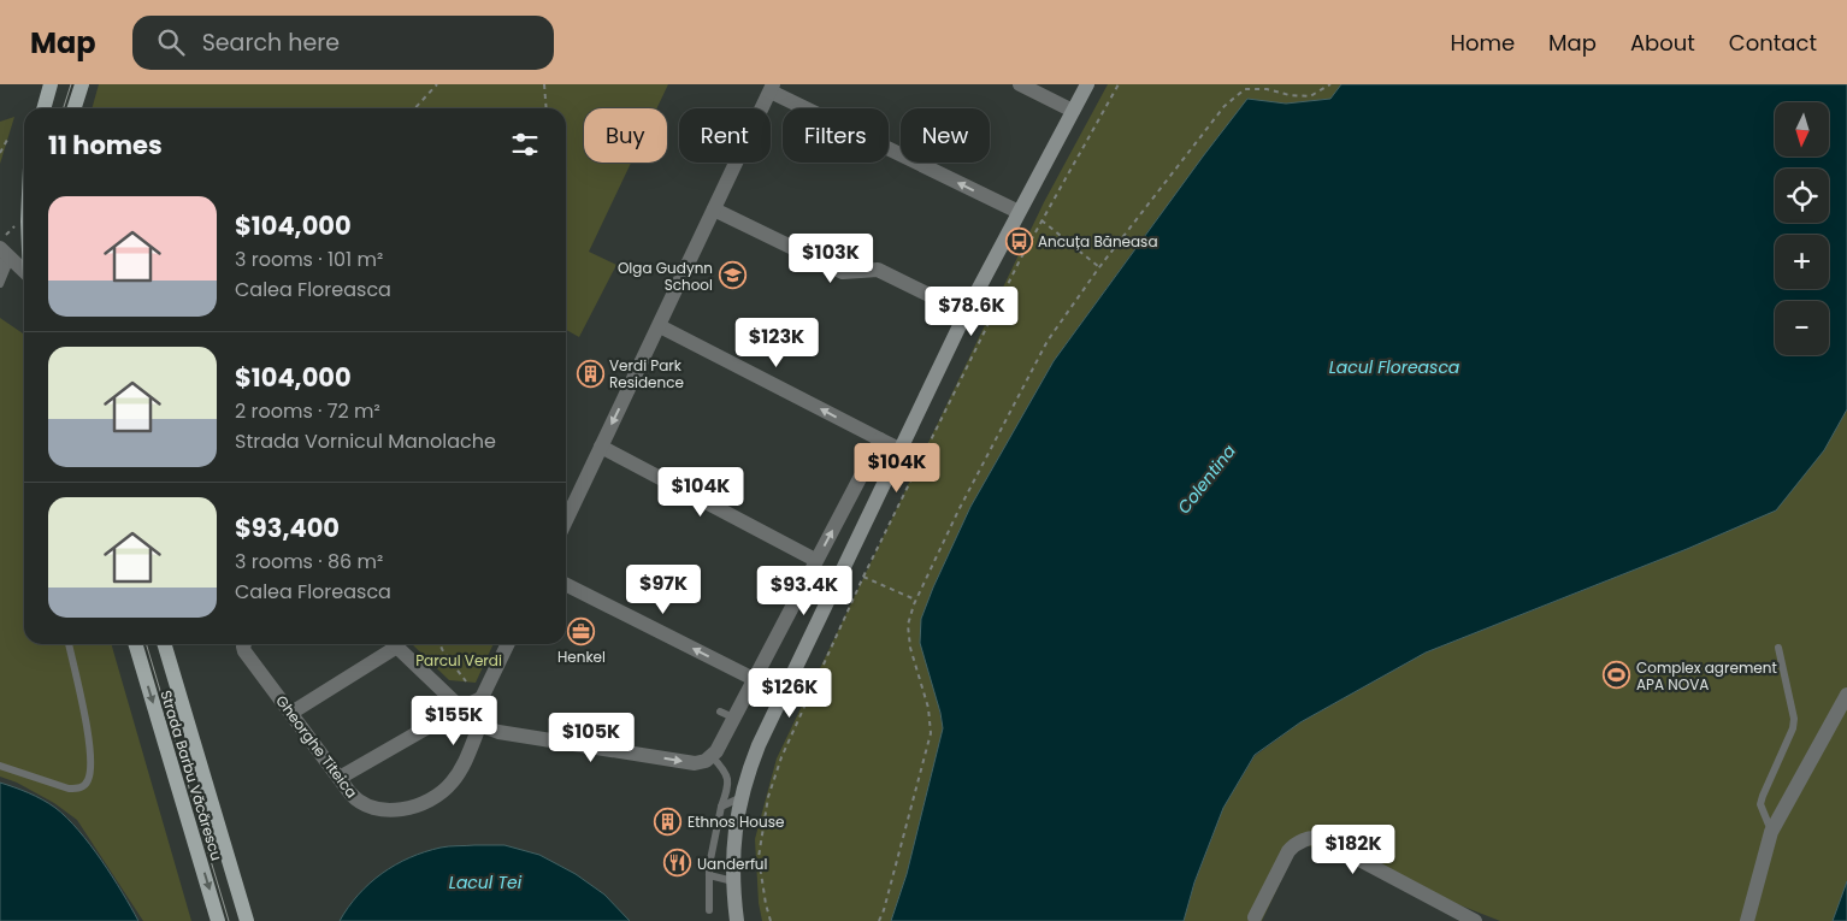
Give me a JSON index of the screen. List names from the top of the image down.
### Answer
{
  "streets": {
    "main road": ["Strada Barbu Văcărescu"],
    "street": ["Gheorghe Titeica"]
  },
  "water": ["Lacul Floreasca", "Colentina", "Lacul Tei"],
  "parks": ["Parcul Verdi"],
  "places": {
    "bus stop": ["Ancuța Băneasa"],
    "school or university": ["Olga Gudynn School"],
    "building": ["Verdi Park Residence", "Ethnos House"],
    "office": ["Henkel"],
    "sports": ["Complex agrement APA NOVA"],
    "restaurant": ["Uanderful"]
  },
  "north": "bottom",
  "page": {
    "header": "Map",
    "search": "Search here",
    "nav": [
      "Home",
      "Map",
      "About",
      "Contact"
    ],
    "map_buttons": ["+", "−"],
    "chip": [
      "Buy",
      "Rent",
      "Filters",
      "New"
    ],
    "heading": "11 homes",
    "list": [
      {
        "name": "$104,000",
        "note": "3 rooms · 101 m² · Calea Floreasca"
      },
      {
        "name": "$104,000",
        "note": "2 rooms · 72 m² · Strada Vornicul Manolache"
      },
      {
        "name": "$93,400",
        "note": "3 rooms · 86 m² · Calea Floreasca"
      }
    ],
    "price": [
      "$103K",
      "$78.6K",
      "$123K",
      "$104K",
      "$104K",
      "$97K",
      "$93.4K",
      "$126K",
      "$155K",
      "$105K",
      "$182K"
    ]
  }
}
